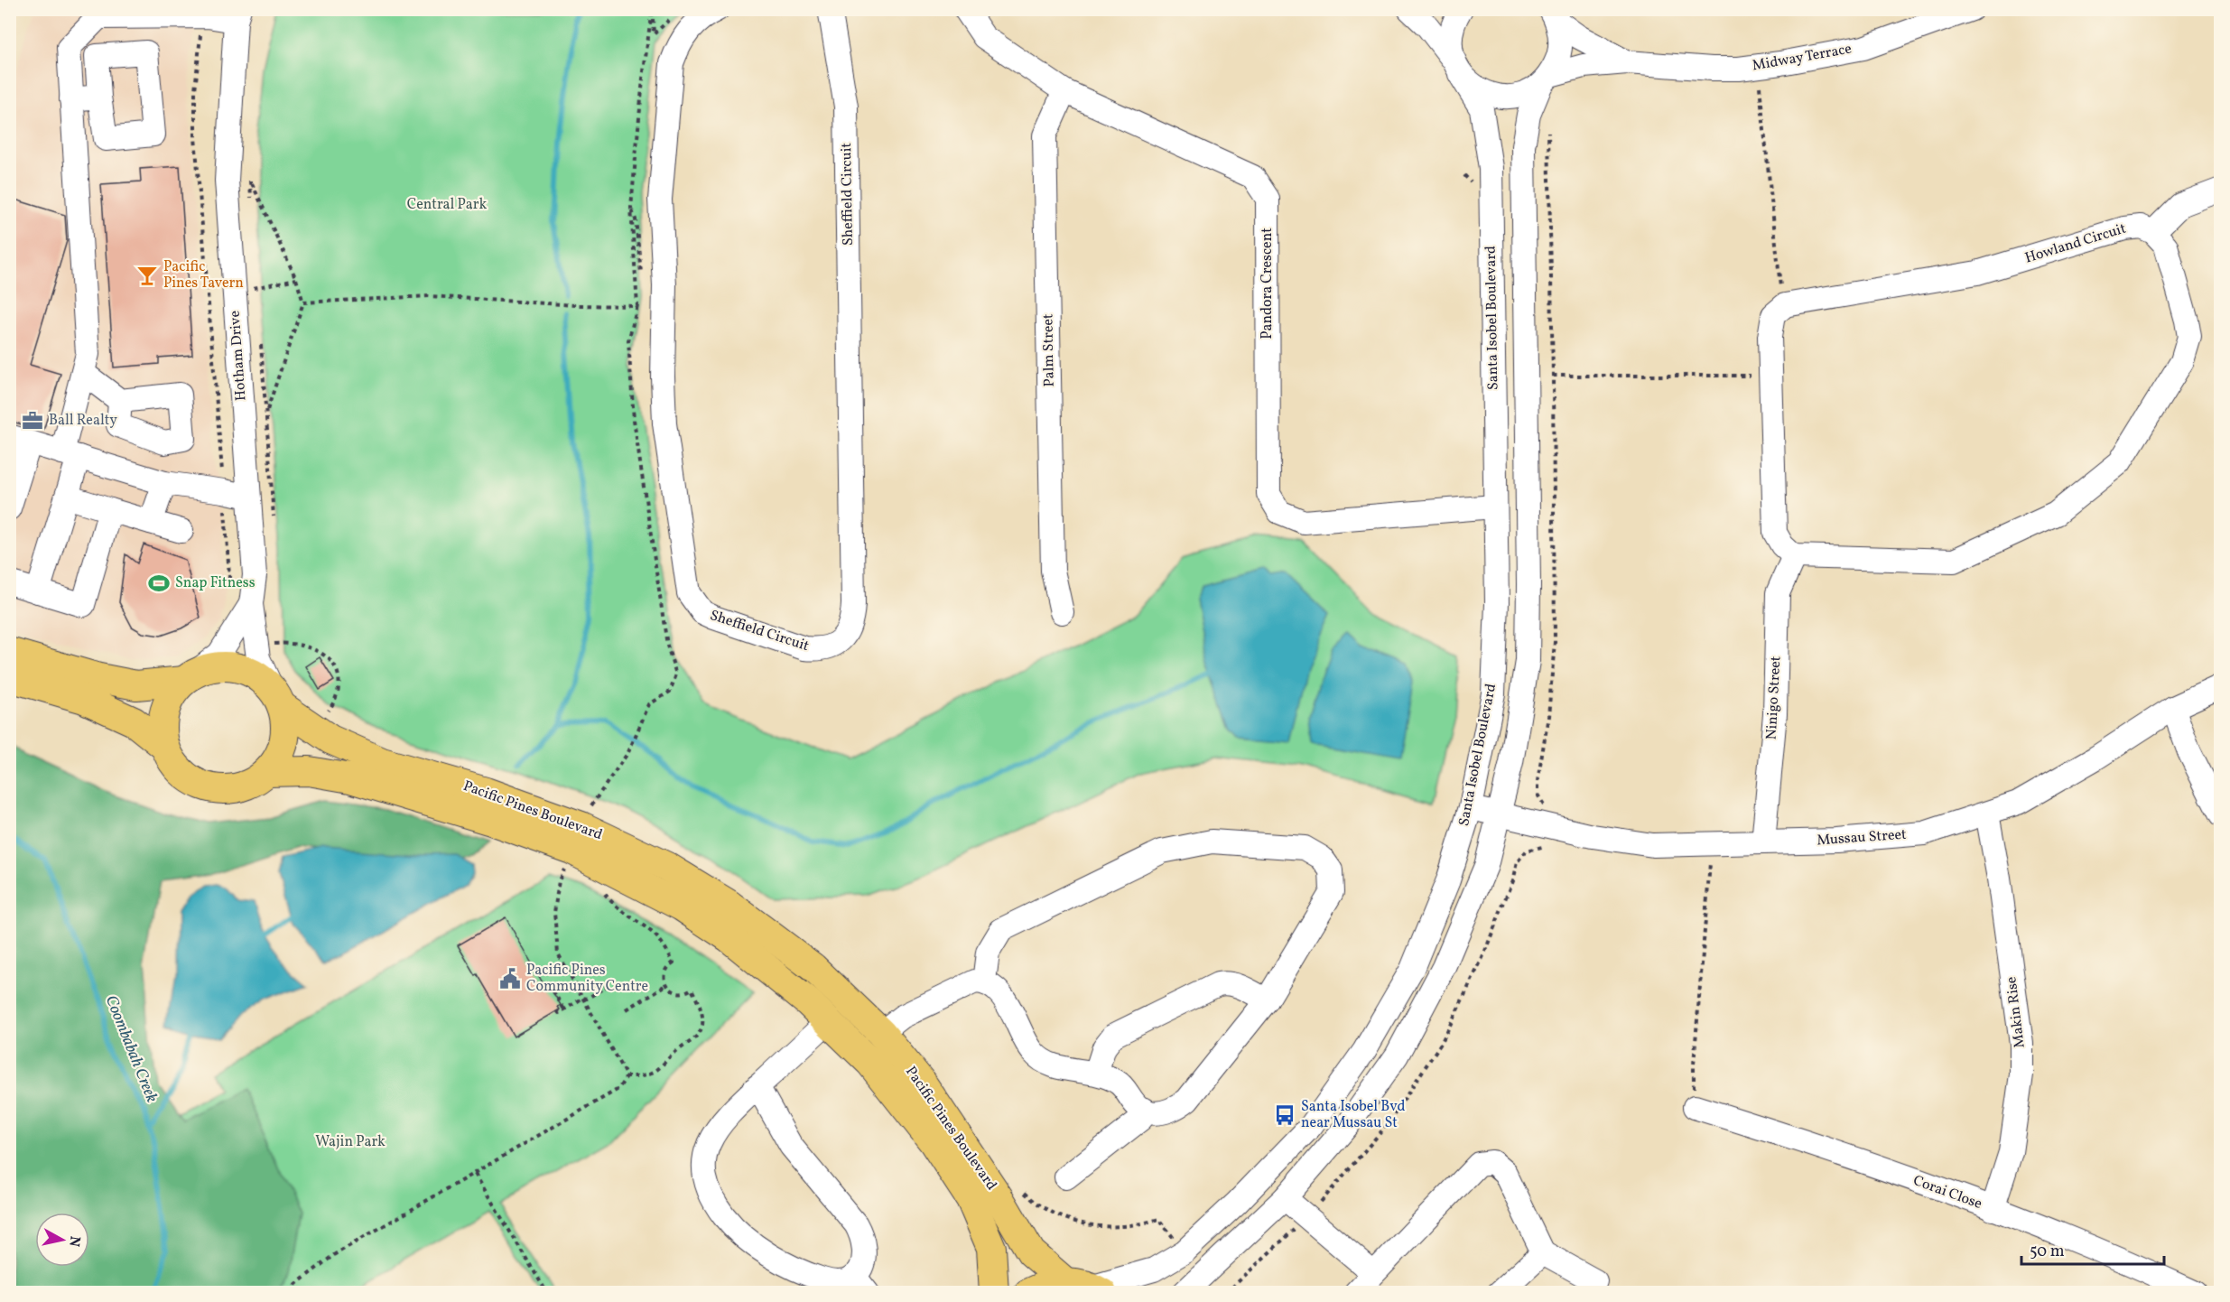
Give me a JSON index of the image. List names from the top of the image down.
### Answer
{
  "streets": {
    "main road": ["Pacific Pines Boulevard"],
    "street": [
      "Midway Terrace",
      "Sheffield Circuit",
      "Howland Circuit",
      "Pandora Crescent",
      "Santa Isobel Boulevard",
      "Palm Street",
      "Hotham Drive",
      "Ninigo Street",
      "Mussau Street",
      "Makin Rise",
      "Corai Close"
    ]
  },
  "crossings": [
    ["Midway Terrace", "Santa Isobel Boulevard"],
    ["Pandora Crescent", "Santa Isobel Boulevard"],
    ["Pandora Crescent", "Palm Street"],
    ["Santa Isobel Boulevard", "Mussau Street"],
    ["Hotham Drive", "Pacific Pines Boulevard"],
    ["Ninigo Street", "Mussau Street"],
    ["Mussau Street", "Makin Rise"],
    ["Makin Rise", "Corai Close"]
  ],
  "water": ["Coombabah Creek"],
  "parks": ["Central Park", "Wajin Park"],
  "places": {
    "bar": ["Pacific Pines Tavern"],
    "office": ["Ball Realty"],
    "sports": ["Snap Fitness"],
    "public building": ["Pacific Pines Community Centre"],
    "bus stop": ["Santa Isobel Bvd near Mussau St"]
  },
  "scale_bar": "50 m",
  "north": "right"
}
